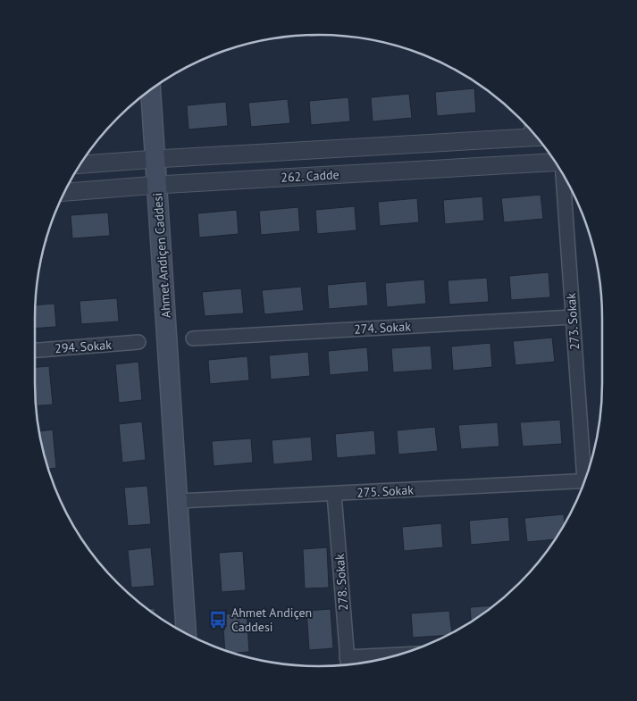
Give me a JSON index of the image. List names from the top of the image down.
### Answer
{
  "streets": {
    "main road": ["Ahmet Andiçen Caddesi"],
    "street": [
      "262. Cadde",
      "273. Sokak",
      "274. Sokak",
      "294. Sokak",
      "275. Sokak",
      "278. Sokak"
    ]
  },
  "crossings": [
    ["262. Cadde", "Ahmet Andiçen Caddesi"],
    ["Ahmet Andiçen Caddesi", "275. Sokak"],
    ["273. Sokak", "274. Sokak"],
    ["275. Sokak", "278. Sokak"]
  ],
  "places": {
    "bus stop": ["Ahmet Andiçen Caddesi"]
  }
}
